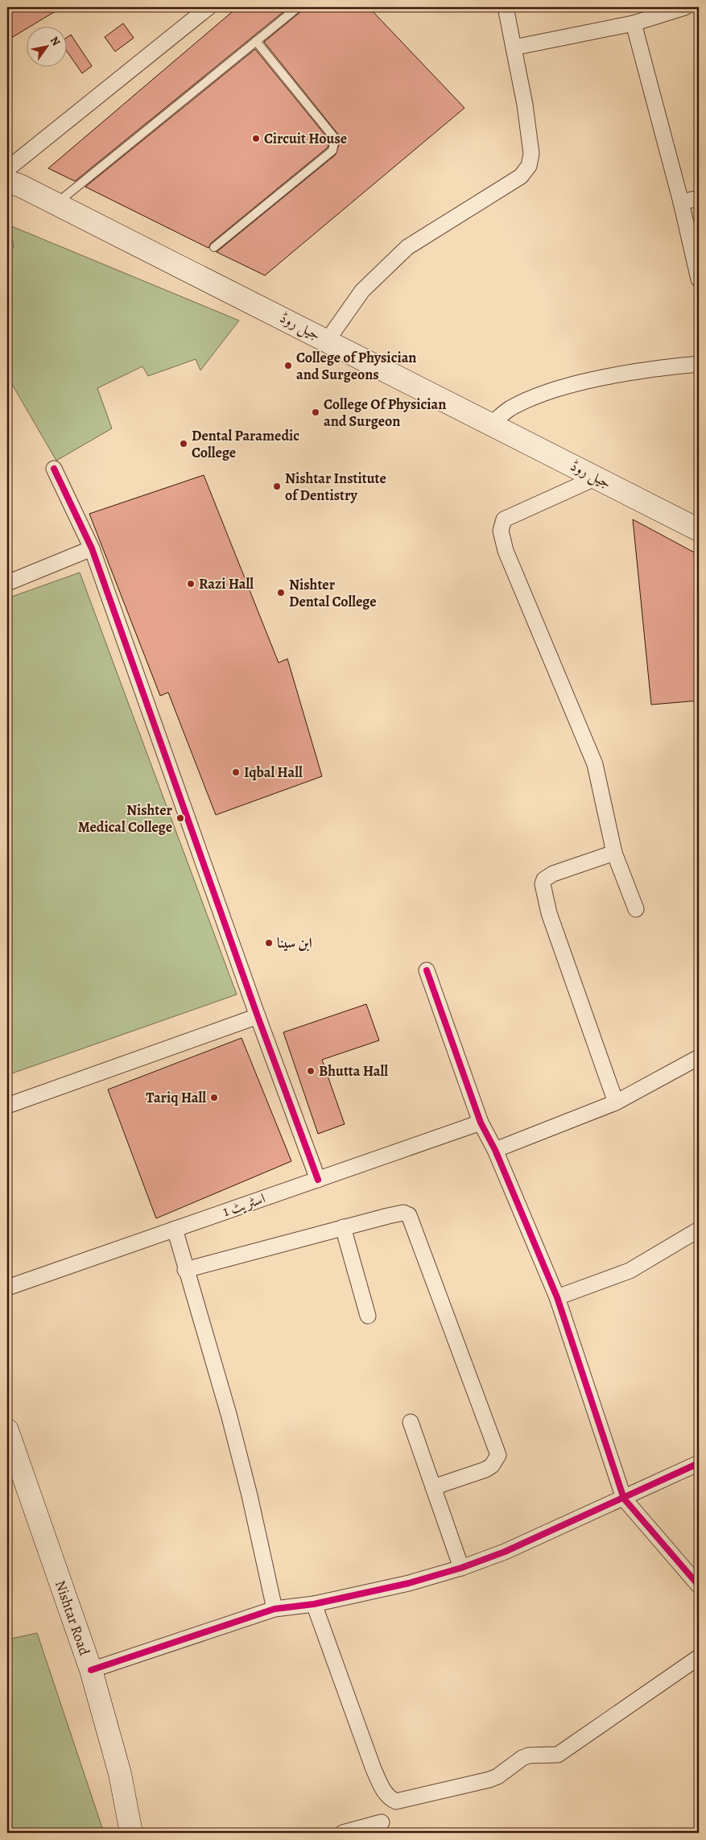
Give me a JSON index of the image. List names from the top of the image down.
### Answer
{
  "streets": {
    "main road": ["جیل روڈ", "Nishtar Road"],
    "street": ["اسٹریٹ 1"]
  },
  "places": [
    "Circuit House",
    "College of Physician and Surgeons",
    "College Of Physician and Surgeon",
    "Dental Paramedic College",
    "Nishtar Institute of Dentistry",
    "Razi Hall",
    "Nishter Dental College",
    "Iqbal Hall",
    "Nishter Medical College",
    "ابن سینا",
    "Bhutta Hall",
    "Tariq Hall"
  ],
  "north": "top right"
}
